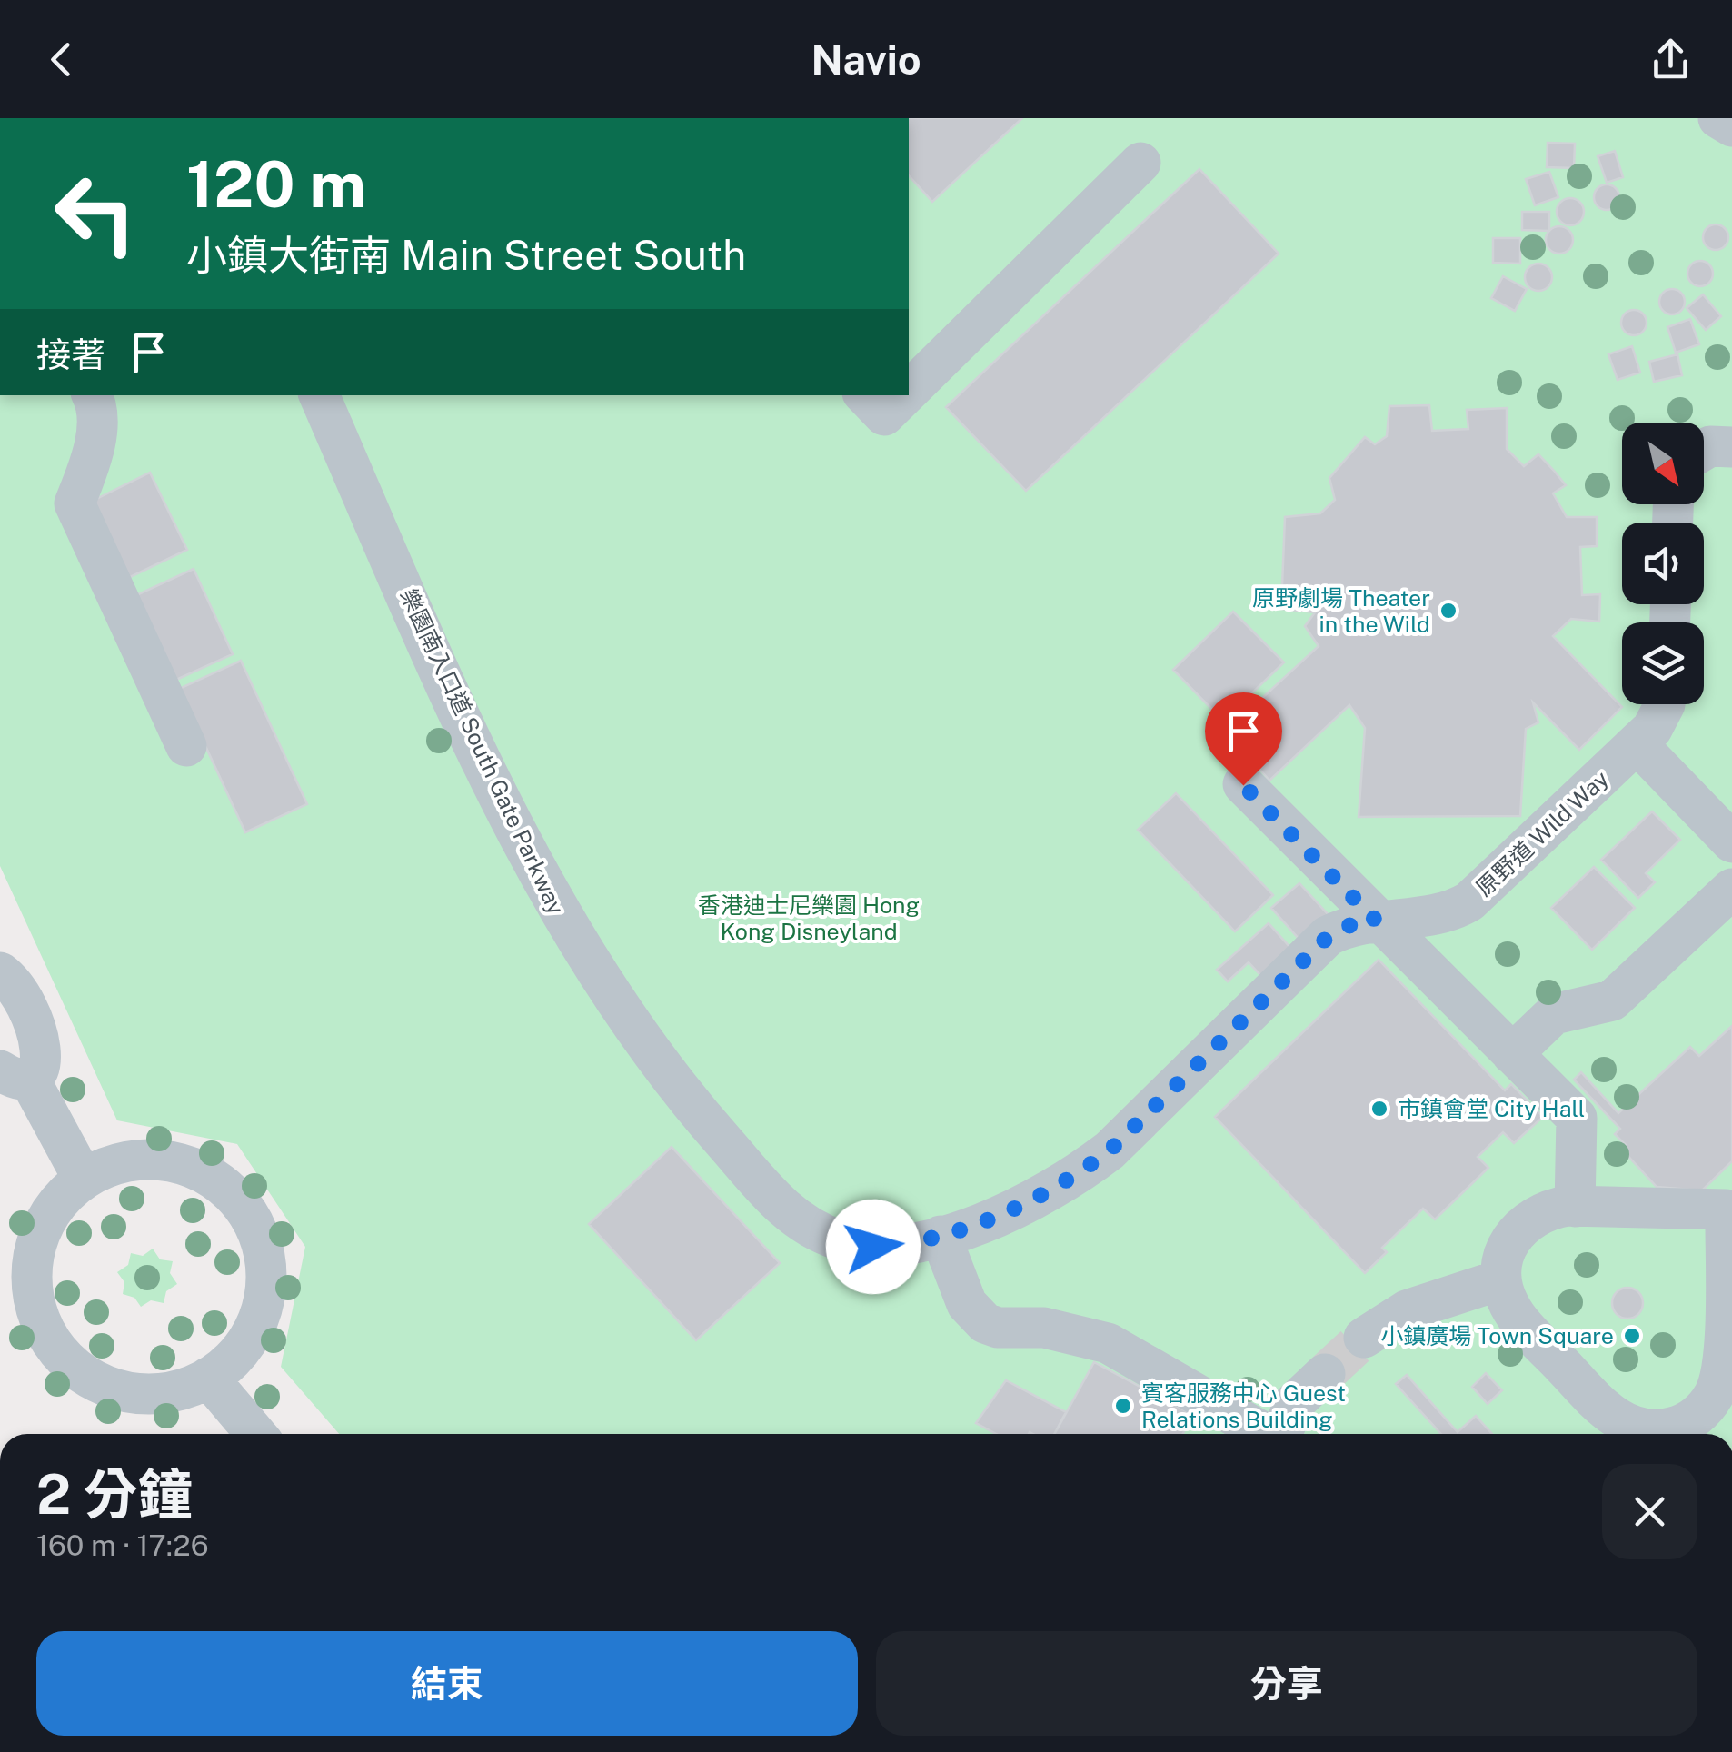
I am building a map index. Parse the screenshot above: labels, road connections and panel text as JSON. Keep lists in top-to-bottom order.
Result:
{
  "streets": {
    "street": ["樂園南入口道 South Gate Parkway", "原野道 Wild Way"]
  },
  "crossings": [
    ["樂園南入口道 South Gate Parkway", "原野道 Wild Way"]
  ],
  "parks": ["香港迪士尼樂園 Hong Kong Disneyland"],
  "places": [
    "原野劇場 Theater in the Wild",
    "市鎮會堂 City Hall",
    "小鎮廣場 Town Square",
    "賓客服務中心 Guest Relations Building"
  ],
  "north": "bottom right",
  "page": {
    "header": "Navio",
    "turn": ["120 m", "小鎮大街南 Main Street South"],
    "then": "接著",
    "heading": ["2 分鐘", "160 m · 17:26"],
    "buttons": ["結束", "分享"]
  }
}
